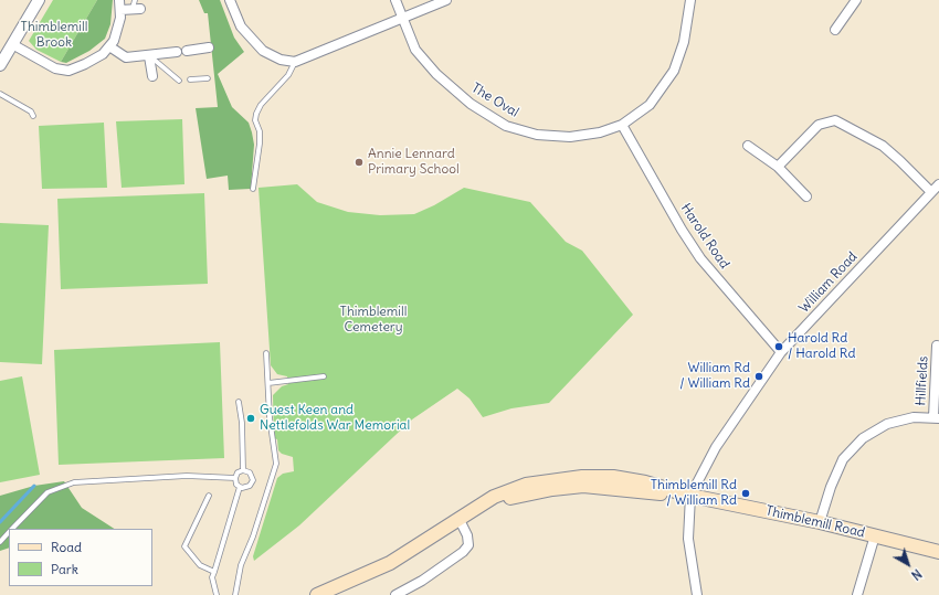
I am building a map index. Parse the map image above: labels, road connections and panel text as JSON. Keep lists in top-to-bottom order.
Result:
{
  "streets": {
    "main road": ["Thimblemill Road"],
    "street": [
      "The Oval",
      "Harold Road",
      "William Road",
      "Hillfields"
    ]
  },
  "crossings": [
    ["The Oval", "Harold Road"],
    ["Harold Road", "William Road"],
    ["William Road", "Thimblemill Road"],
    ["Hillfields", "Thimblemill Road"]
  ],
  "parks": ["Thimblemill Brook", "Thimblemill Cemetery"],
  "places": [
    "Annie Lennard Primary School",
    "Harold Rd / Harold Rd",
    "William Rd / William Rd",
    "Guest Keen and Nettlefolds War Memorial",
    "Thimblemill Rd / William Rd"
  ],
  "legend": ["Road", "Park"],
  "north": "bottom right"
}
